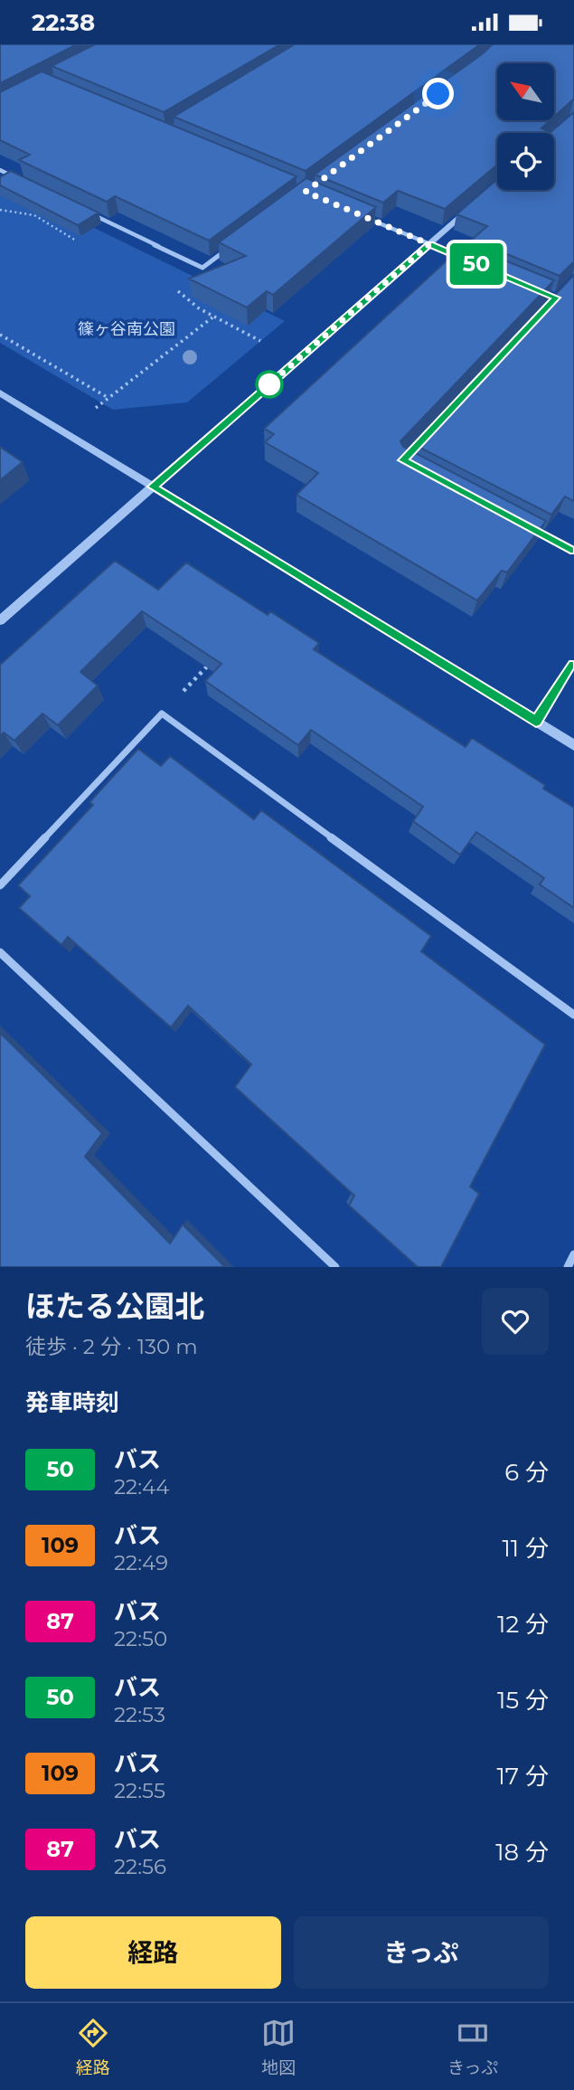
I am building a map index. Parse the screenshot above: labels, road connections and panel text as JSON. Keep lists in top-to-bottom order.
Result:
{
  "parks": ["篠ヶ谷南公園"],
  "lines": ["bus line 50"],
  "north": "top left",
  "page": {
    "status": "22:38",
    "on_map": "50",
    "heading": [
      ["ほたる公園北", "徒歩 · 2 分 · 130 m"],
      "発車時刻"
    ],
    "list": [
      {
        "mark": "50",
        "name": "バス",
        "note": "22:44",
        "value": "6 分"
      },
      {
        "mark": "109",
        "name": "バス",
        "note": "22:49",
        "value": "11 分"
      },
      {
        "mark": "87",
        "name": "バス",
        "note": "22:50",
        "value": "12 分"
      },
      {
        "mark": "50",
        "name": "バス",
        "note": "22:53",
        "value": "15 分"
      },
      {
        "mark": "109",
        "name": "バス",
        "note": "22:55",
        "value": "17 分"
      },
      {
        "mark": "87",
        "name": "バス",
        "note": "22:56",
        "value": "18 分"
      }
    ],
    "buttons": ["経路", "きっぷ"],
    "tabs": ["経路", "地図", "きっぷ"]
  }
}
